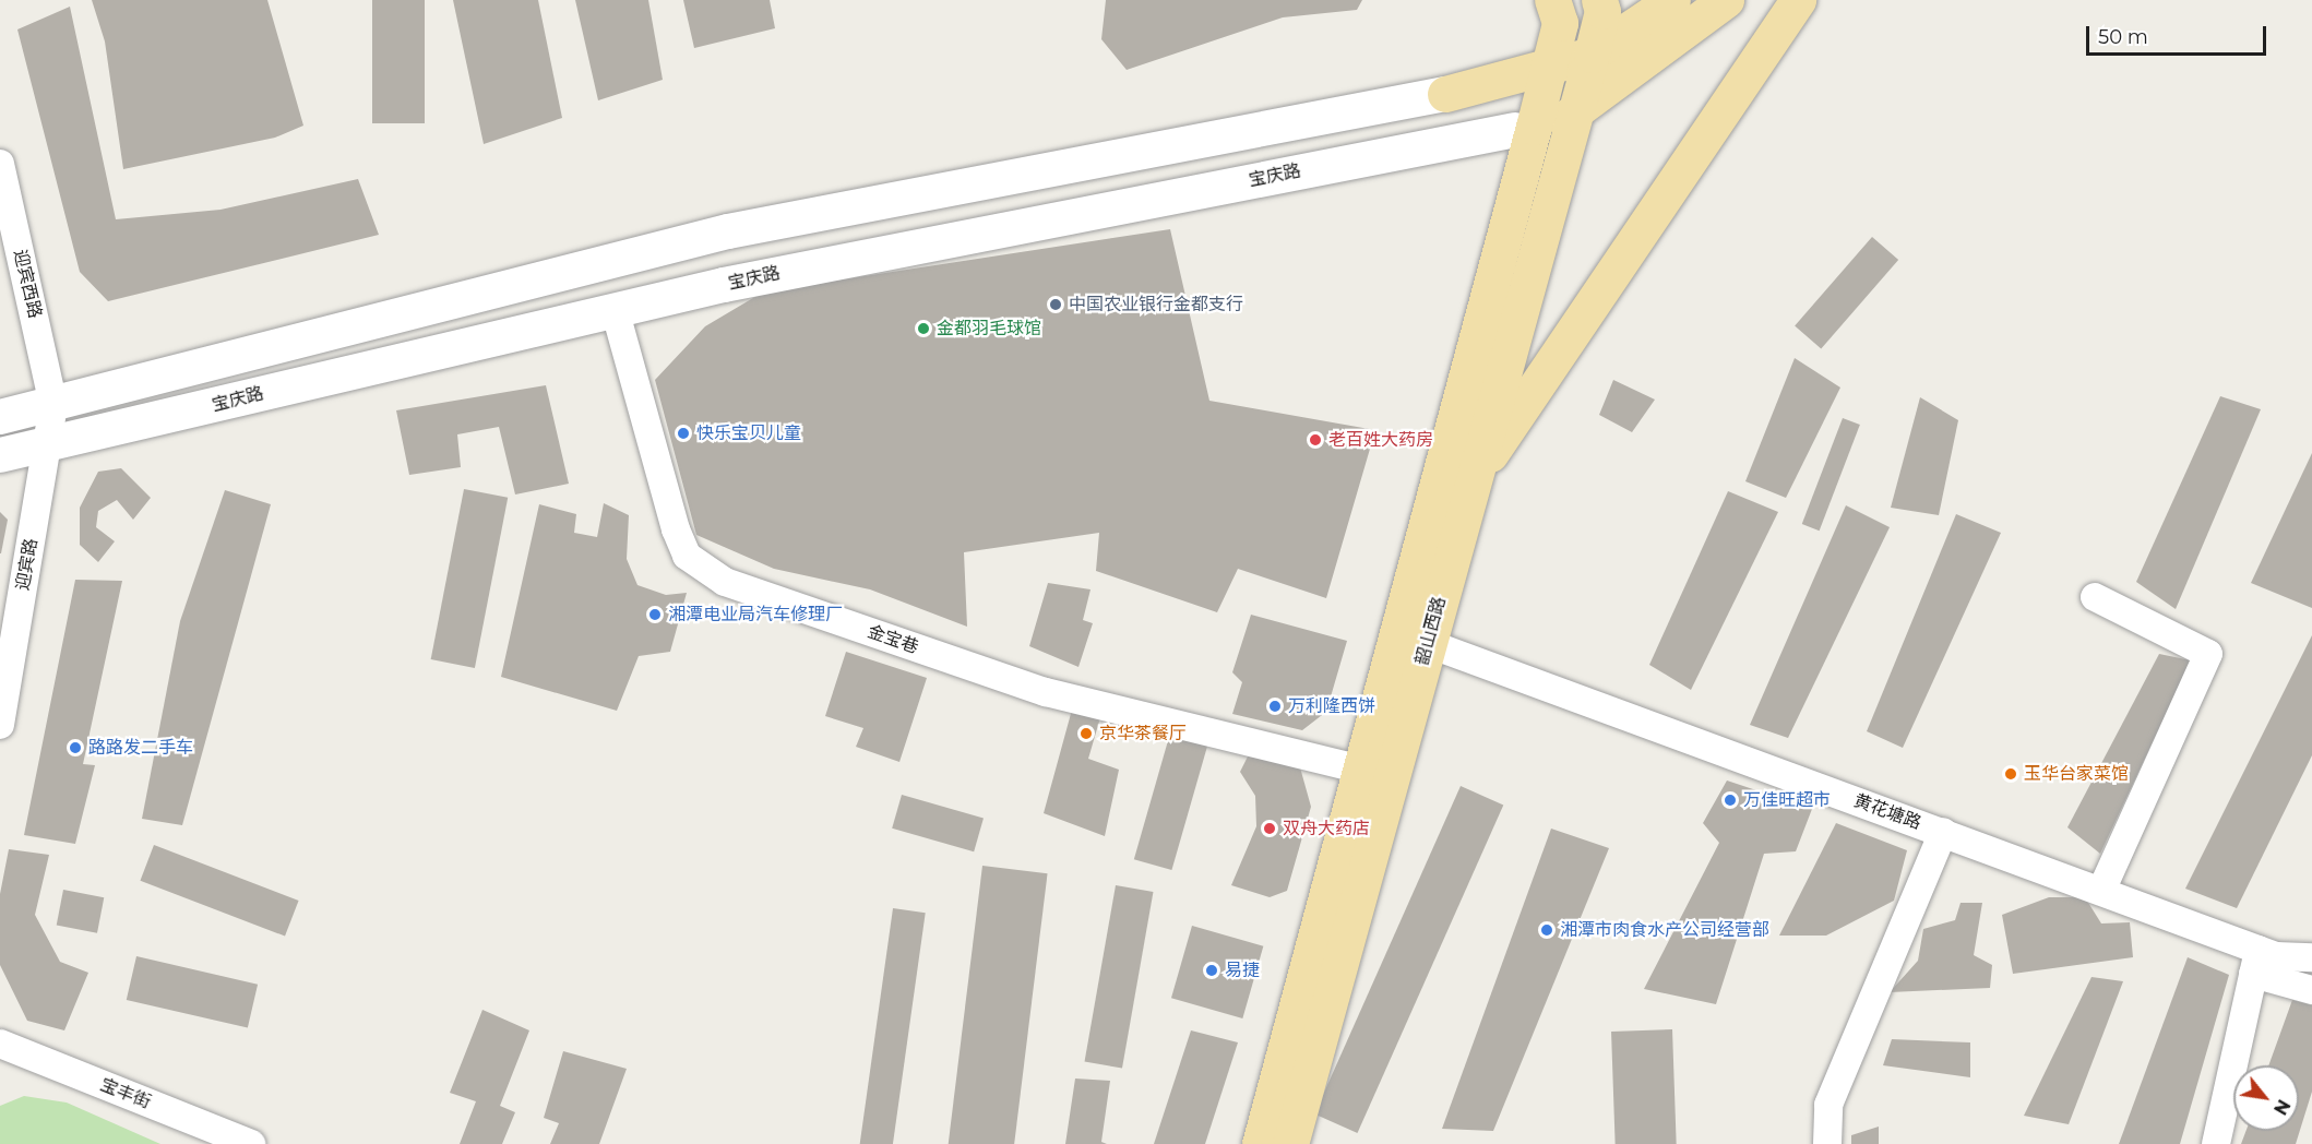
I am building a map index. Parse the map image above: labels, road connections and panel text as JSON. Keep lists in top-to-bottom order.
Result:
{
  "streets": {
    "main road": ["韶山西路"],
    "street": [
      "宝庆路",
      "迎宾西路",
      "迎宾路",
      "金宝巷",
      "黄花塘路",
      "宝丰街"
    ]
  },
  "crossings": [
    ["宝庆路", "迎宾路"],
    ["宝庆路", "韶山西路"],
    ["宝庆路", "金宝巷"],
    ["迎宾西路", "迎宾路"],
    ["韶山西路", "金宝巷"],
    ["韶山西路", "黄花塘路"]
  ],
  "places": [
    "中国农业银行金都支行",
    "金都羽毛球馆",
    "快乐宝贝儿童",
    "老百姓大药房",
    "湘潭电业局汽车修理厂",
    "万利隆西饼",
    "京华茶餐厅",
    "路路发二手车",
    "玉华台家菜馆",
    "万佳旺超市",
    "双舟大药店",
    "湘潭市肉食水产公司经营部",
    "易捷"
  ],
  "scale_bar": "50 m",
  "north": "bottom right"
}
